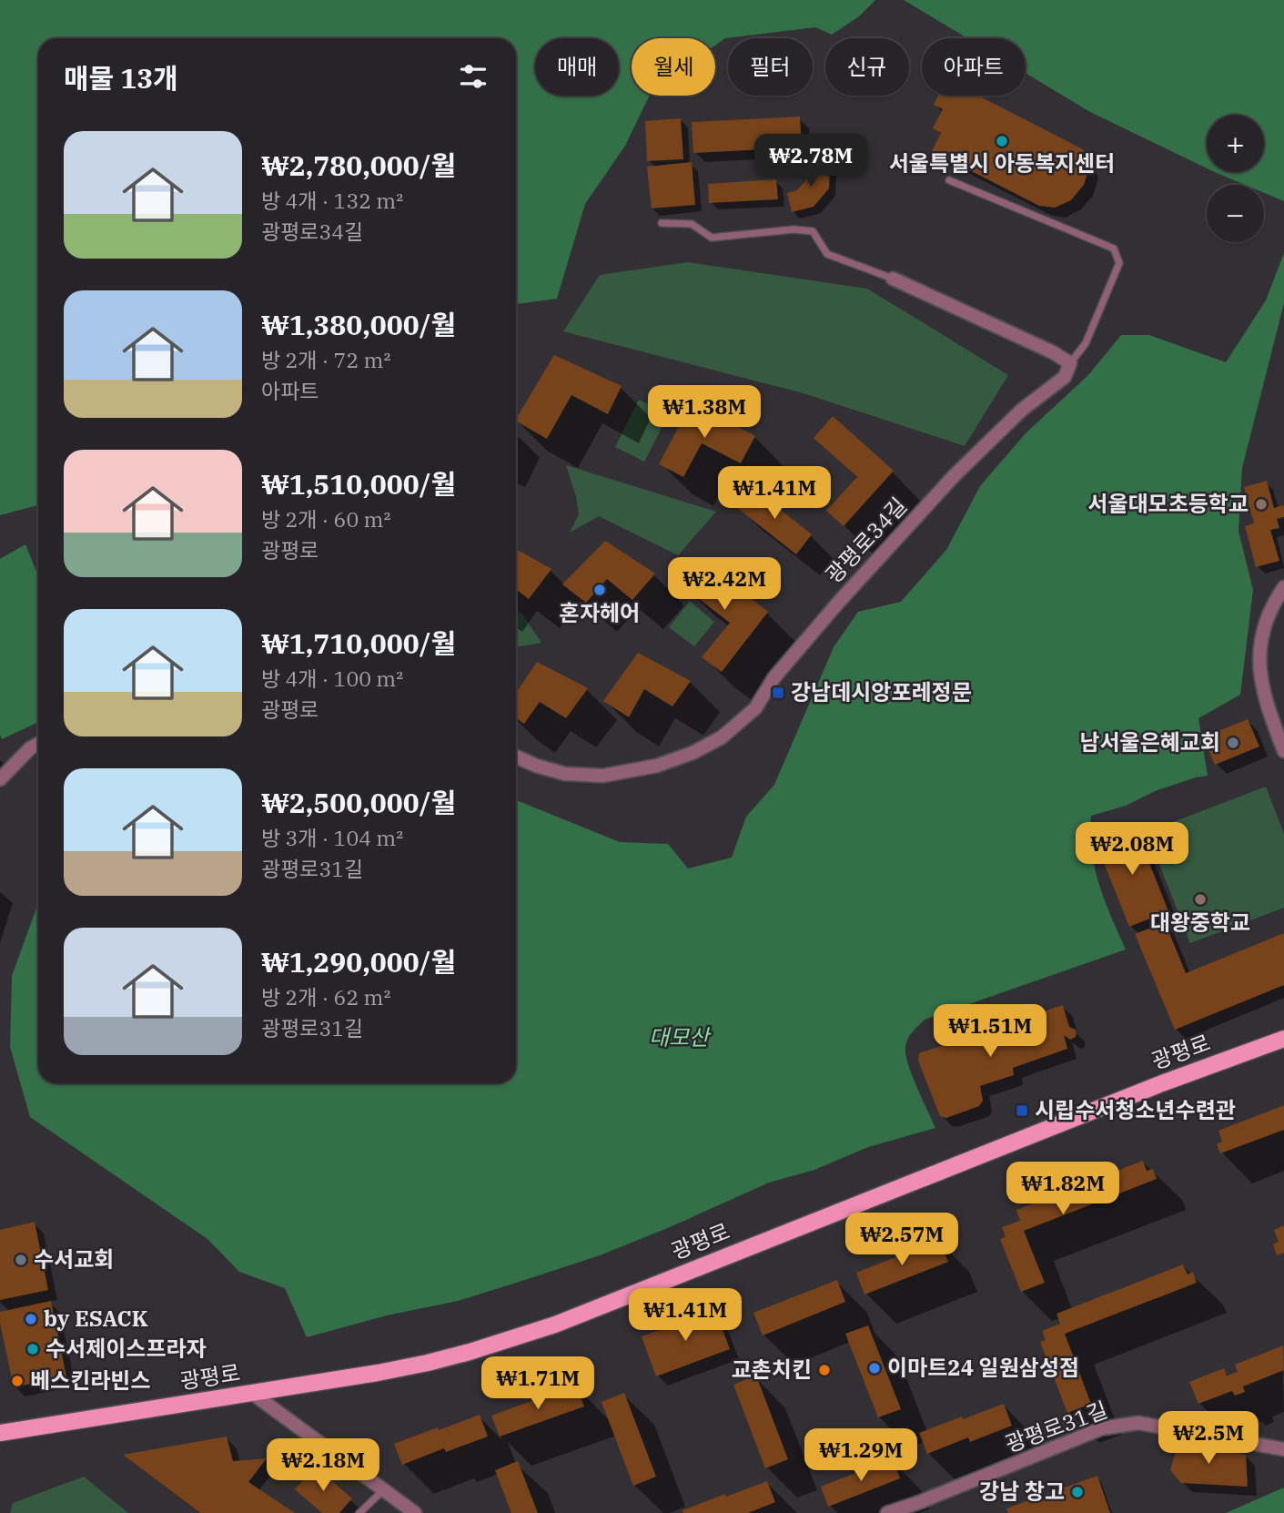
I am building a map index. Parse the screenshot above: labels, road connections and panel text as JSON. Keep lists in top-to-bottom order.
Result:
{
  "streets": {
    "main road": ["광평로"],
    "street": ["광평로34길", "광평로31길"]
  },
  "parks": ["대모산"],
  "places": {
    "other": [
      "서울특별시 아동복지센터",
      "서울대모초등학교",
      "혼자헤어",
      "남서울은혜교회",
      "대왕중학교",
      "수서교회",
      "by ESACK",
      "수서제이스프라자",
      "이마트24 일원삼성점",
      "교촌치킨",
      "베스킨라빈스",
      "강남 창고"
    ],
    "transit": ["강남데시앙포레정문", "시립수서청소년수련관"]
  },
  "page": {
    "chip": [
      "매매",
      "월세",
      "필터",
      "신규",
      "아파트"
    ],
    "heading": "매물 13개",
    "map_buttons": ["+", "−"],
    "list": [
      {
        "name": "₩2,780,000/월",
        "note": "방 4개 · 132 m² · 광평로34길"
      },
      {
        "name": "₩1,380,000/월",
        "note": "방 2개 · 72 m² · 아파트"
      },
      {
        "name": "₩1,510,000/월",
        "note": "방 2개 · 60 m² · 광평로"
      },
      {
        "name": "₩1,710,000/월",
        "note": "방 4개 · 100 m² · 광평로"
      },
      {
        "name": "₩2,500,000/월",
        "note": "방 3개 · 104 m² · 광평로31길"
      },
      {
        "name": "₩1,290,000/월",
        "note": "방 2개 · 62 m² · 광평로31길"
      }
    ],
    "price": [
      "₩2.78M",
      "₩1.38M",
      "₩1.41M",
      "₩2.42M",
      "₩2.08M",
      "₩1.51M",
      "₩1.82M",
      "₩2.57M",
      "₩1.41M",
      "₩1.71M",
      "₩2.5M",
      "₩1.29M",
      "₩2.18M"
    ]
  }
}
